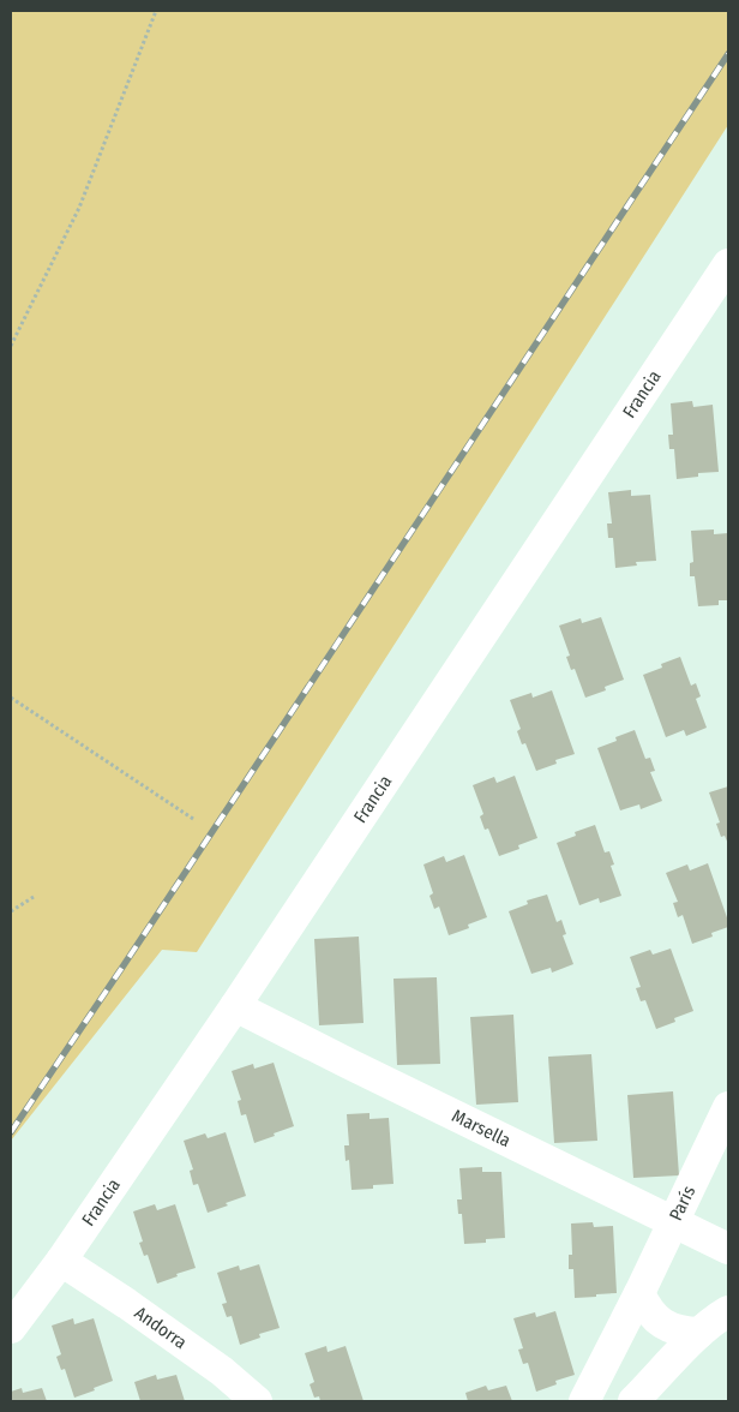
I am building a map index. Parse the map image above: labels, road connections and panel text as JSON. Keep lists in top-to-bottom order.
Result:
{
  "streets": {
    "street": [
      "Francia",
      "Marsella",
      "París",
      "Andorra"
    ]
  },
  "crossings": [
    ["Francia", "Marsella"],
    ["Francia", "Andorra"],
    ["Marsella", "París"]
  ]
}
